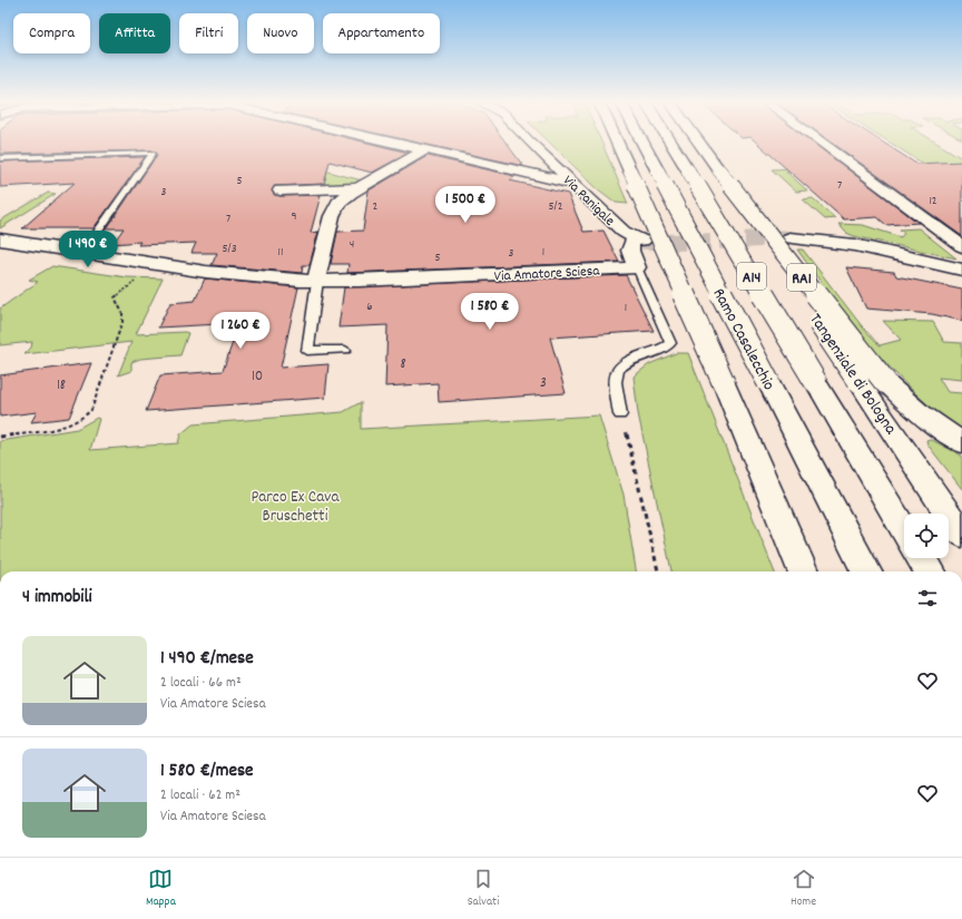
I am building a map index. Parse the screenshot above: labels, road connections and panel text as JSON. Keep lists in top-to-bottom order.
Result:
{
  "streets": {
    "main road": [
      "Via Panigale",
      "Via Amatore Sciesa",
      "A14",
      "RA1",
      "Ramo Casalecchio",
      "Tangenziale di Bologna"
    ]
  },
  "crossings": [
    ["Via Panigale", "Via Amatore Sciesa"],
    ["RA1", "Tangenziale di Bologna"]
  ],
  "parks": ["Parco Ex Cava Bruschetti"],
  "house_numbers": [
    "5",
    "7",
    "3",
    "12",
    "2",
    "5/2",
    "9",
    "7",
    "4",
    "5/3",
    "11",
    "1",
    "3",
    "5",
    "6",
    "1",
    "8",
    "10",
    "3",
    "18"
  ],
  "page": {
    "chip": [
      "Compra",
      "Affitta",
      "Filtri",
      "Nuovo",
      "Appartamento"
    ],
    "price": [
      "1 500 €",
      "1 490 €",
      "1 580 €",
      "1 260 €"
    ],
    "heading": "4 immobili",
    "list": [
      {
        "name": "1 490 €/mese",
        "note": "2 locali · 66 m² · Via Amatore Sciesa"
      },
      {
        "name": "1 580 €/mese",
        "note": "2 locali · 62 m² · Via Amatore Sciesa"
      }
    ],
    "tabs": ["Mappa", "Salvati", "Home"]
  }
}
